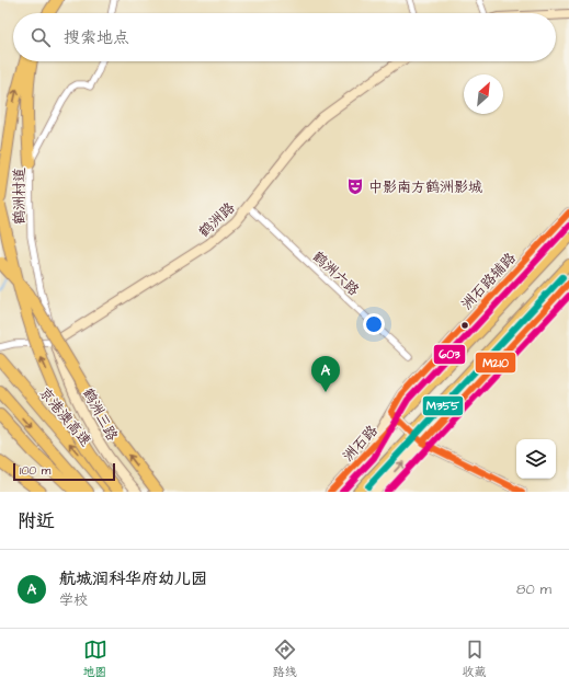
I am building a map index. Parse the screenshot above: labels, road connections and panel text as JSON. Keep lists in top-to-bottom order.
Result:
{
  "streets": {
    "highway": ["京港澳高速"],
    "main road": ["洲石路"],
    "street": [
      "鹤洲村道",
      "鹤洲路",
      "鹤洲六路",
      "洲石路辅路",
      "鹤洲三路"
    ]
  },
  "crossings": [
    ["鹤洲村道", "鹤洲路"],
    ["鹤洲村道", "鹤洲三路"],
    ["鹤洲路", "鹤洲六路"],
    ["鹤洲路", "鹤洲三路"],
    ["洲石路辅路", "洲石路"]
  ],
  "places": {
    "theatre": ["中影南方鹤洲影城"]
  },
  "lines": ["transit line M210", "transit line 603", "transit line M355"],
  "scale_bar": "100 m",
  "north": "top right",
  "page": {
    "search": "搜索地点",
    "pins": "A",
    "scale": "100 m",
    "heading": "附近",
    "list": [
      {
        "mark": "A",
        "name": "航城润科华府幼儿园",
        "note": "学校",
        "value": "80 m"
      }
    ],
    "nav": ["地图", "路线", "收藏"]
  }
}
